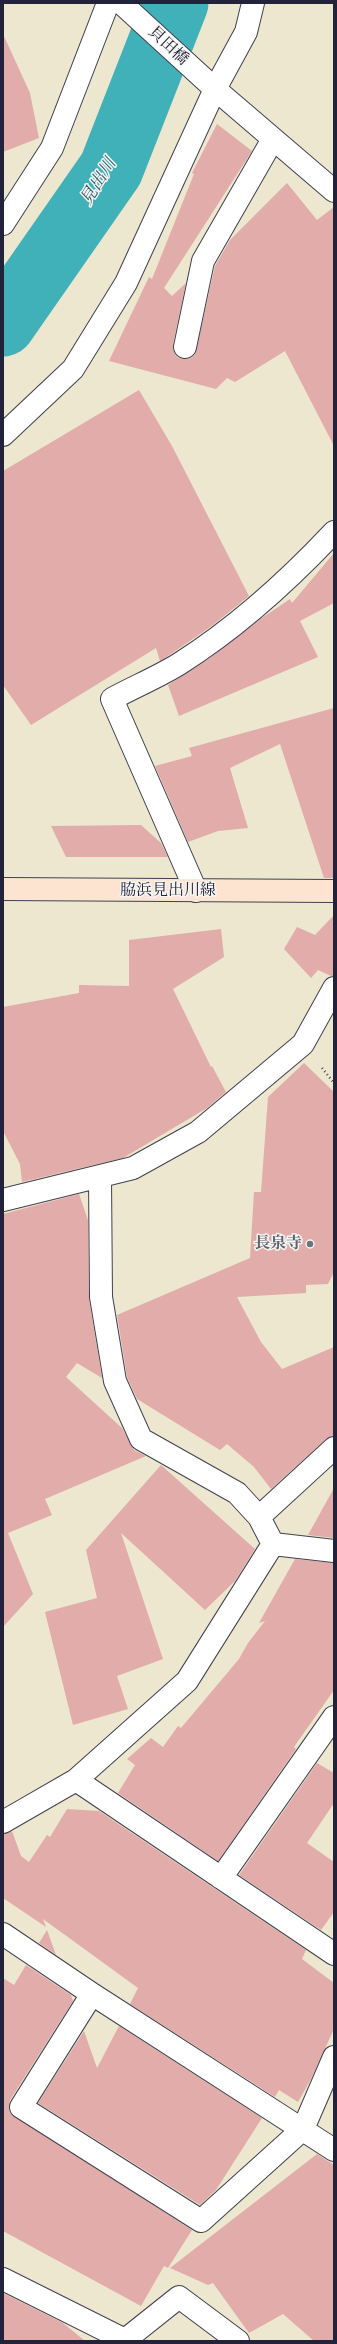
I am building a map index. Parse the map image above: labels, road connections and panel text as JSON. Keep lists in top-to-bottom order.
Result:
{
  "streets": {
    "street": ["貝田橋", "脇浜見出川線"]
  },
  "water": ["見出川"],
  "places": ["長泉寺"]
}
